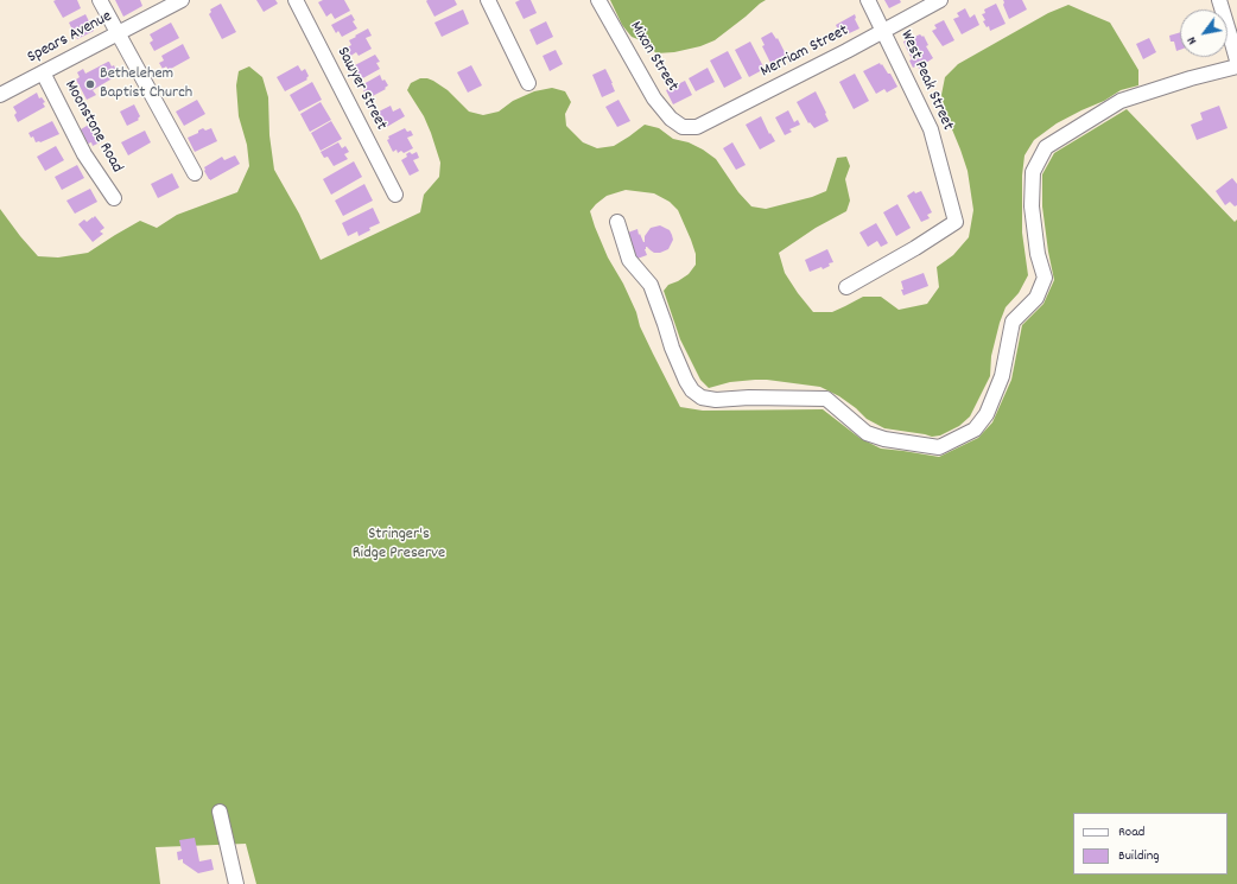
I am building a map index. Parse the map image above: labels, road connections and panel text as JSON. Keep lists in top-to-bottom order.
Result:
{
  "streets": {
    "street": [
      "Spears Avenue",
      "Merriam Street",
      "Mixon Street",
      "West Peak Street",
      "Sawyer Street",
      "Moonstone Road"
    ]
  },
  "crossings": [
    ["Spears Avenue", "Moonstone Road"],
    ["Merriam Street", "Mixon Street"],
    ["Merriam Street", "West Peak Street"]
  ],
  "parks": ["Stringer's Ridge Preserve"],
  "places": ["Bethelehem Baptist Church"],
  "legend": ["Road", "Building"],
  "north": "bottom left"
}
